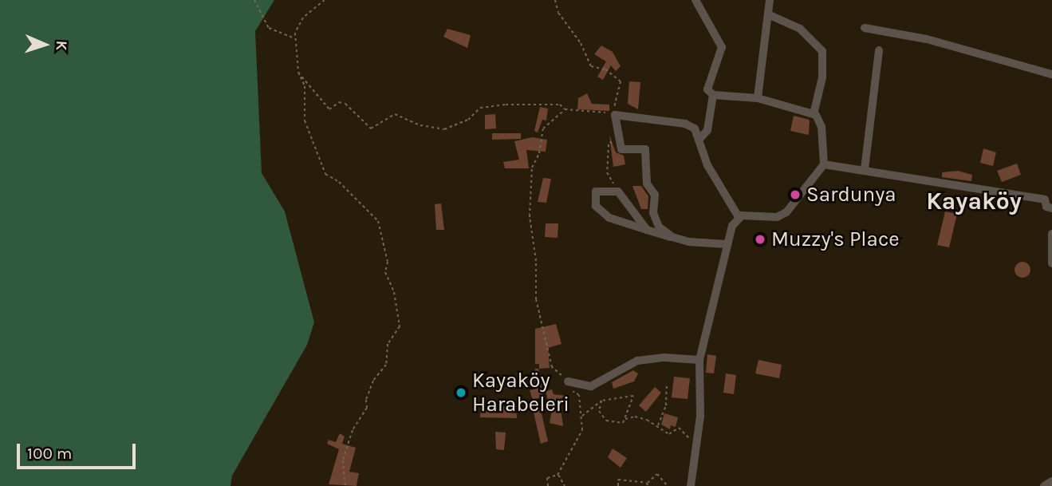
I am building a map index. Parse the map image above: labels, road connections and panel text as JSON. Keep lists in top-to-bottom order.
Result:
{
  "districts": ["Kayaköy"],
  "places": ["Sardunya", "Muzzy's Place", "Kayaköy Harabeleri"],
  "scale_bar": "100 m",
  "north": "right"
}
